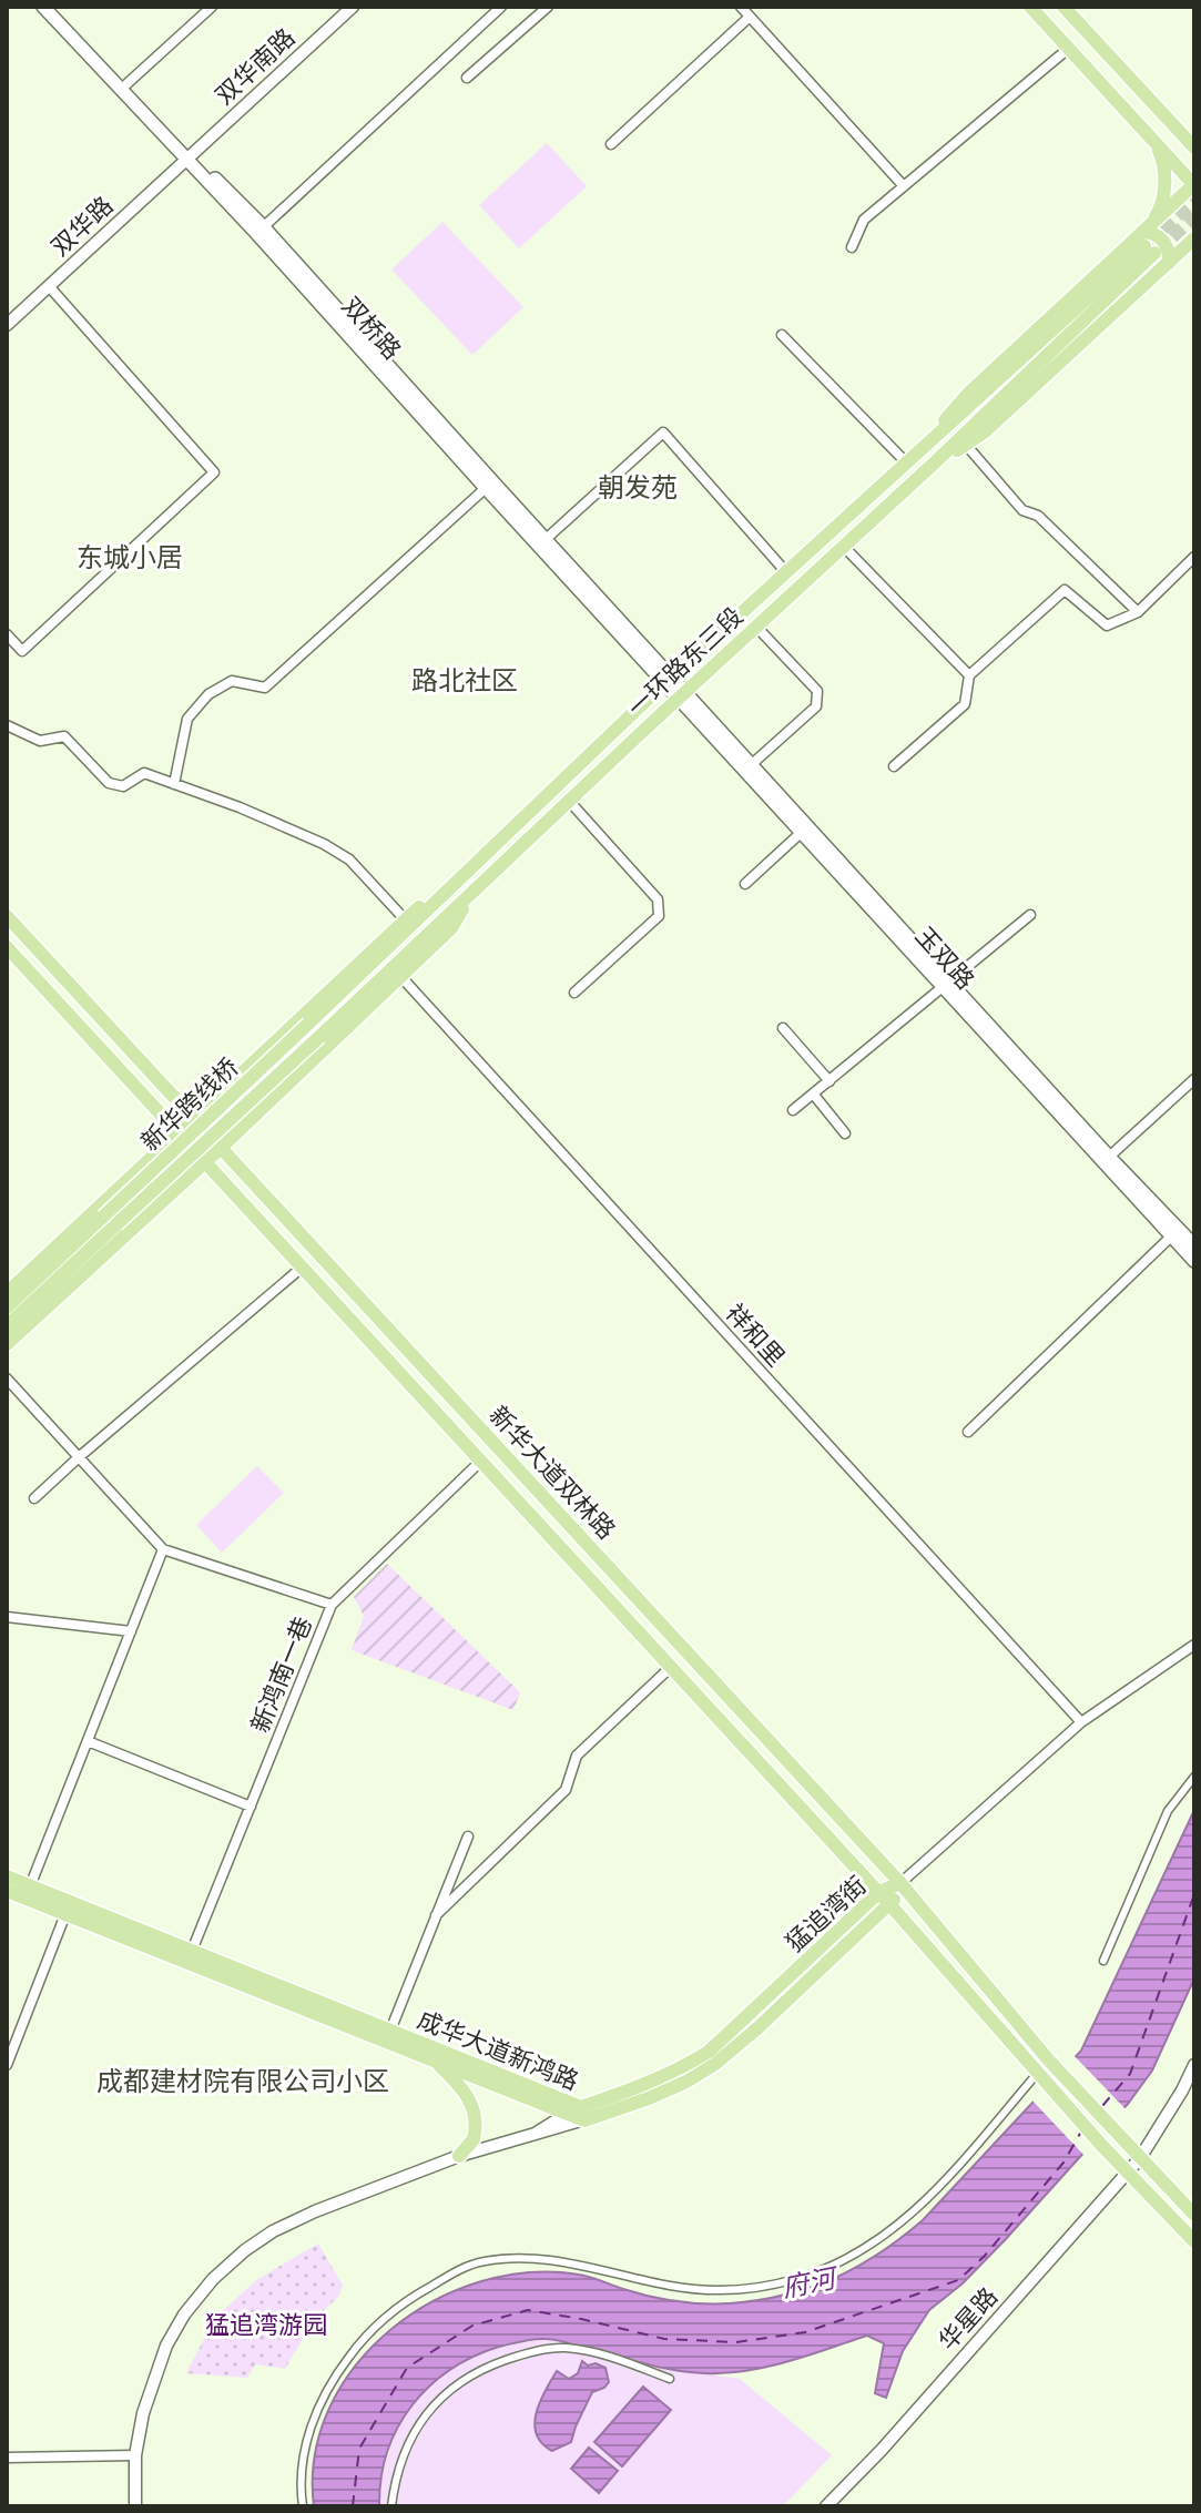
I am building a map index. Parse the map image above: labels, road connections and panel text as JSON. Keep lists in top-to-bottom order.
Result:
{
  "streets": {
    "main road": [
      "双桥路",
      "一环路东三段",
      "玉双路",
      "新华跨线桥",
      "新华大道双林路",
      "猛追湾街",
      "成华大道新鸿路"
    ],
    "street": [
      "双华南路",
      "双华路",
      "祥和里",
      "新鸿南一巷",
      "华星路"
    ]
  },
  "crossings": [
    ["双华南路", "双华路"],
    ["双华南路", "双桥路"],
    ["双华路", "双桥路"],
    ["双桥路", "一环路东三段"],
    ["双桥路", "玉双路"],
    ["一环路东三段", "玉双路"],
    ["一环路东三段", "新华跨线桥"],
    ["新华大道双林路", "新鸿南一巷"],
    ["新华大道双林路", "猛追湾街"],
    ["新华大道双林路", "华星路"],
    ["新鸿南一巷", "成华大道新鸿路"],
    ["猛追湾街", "成华大道新鸿路"]
  ],
  "districts": [
    "朝发苑",
    "东城小居",
    "路北社区",
    "成都建材院有限公司小区"
  ],
  "water": ["府河"],
  "parks": ["猛追湾游园"]
}
